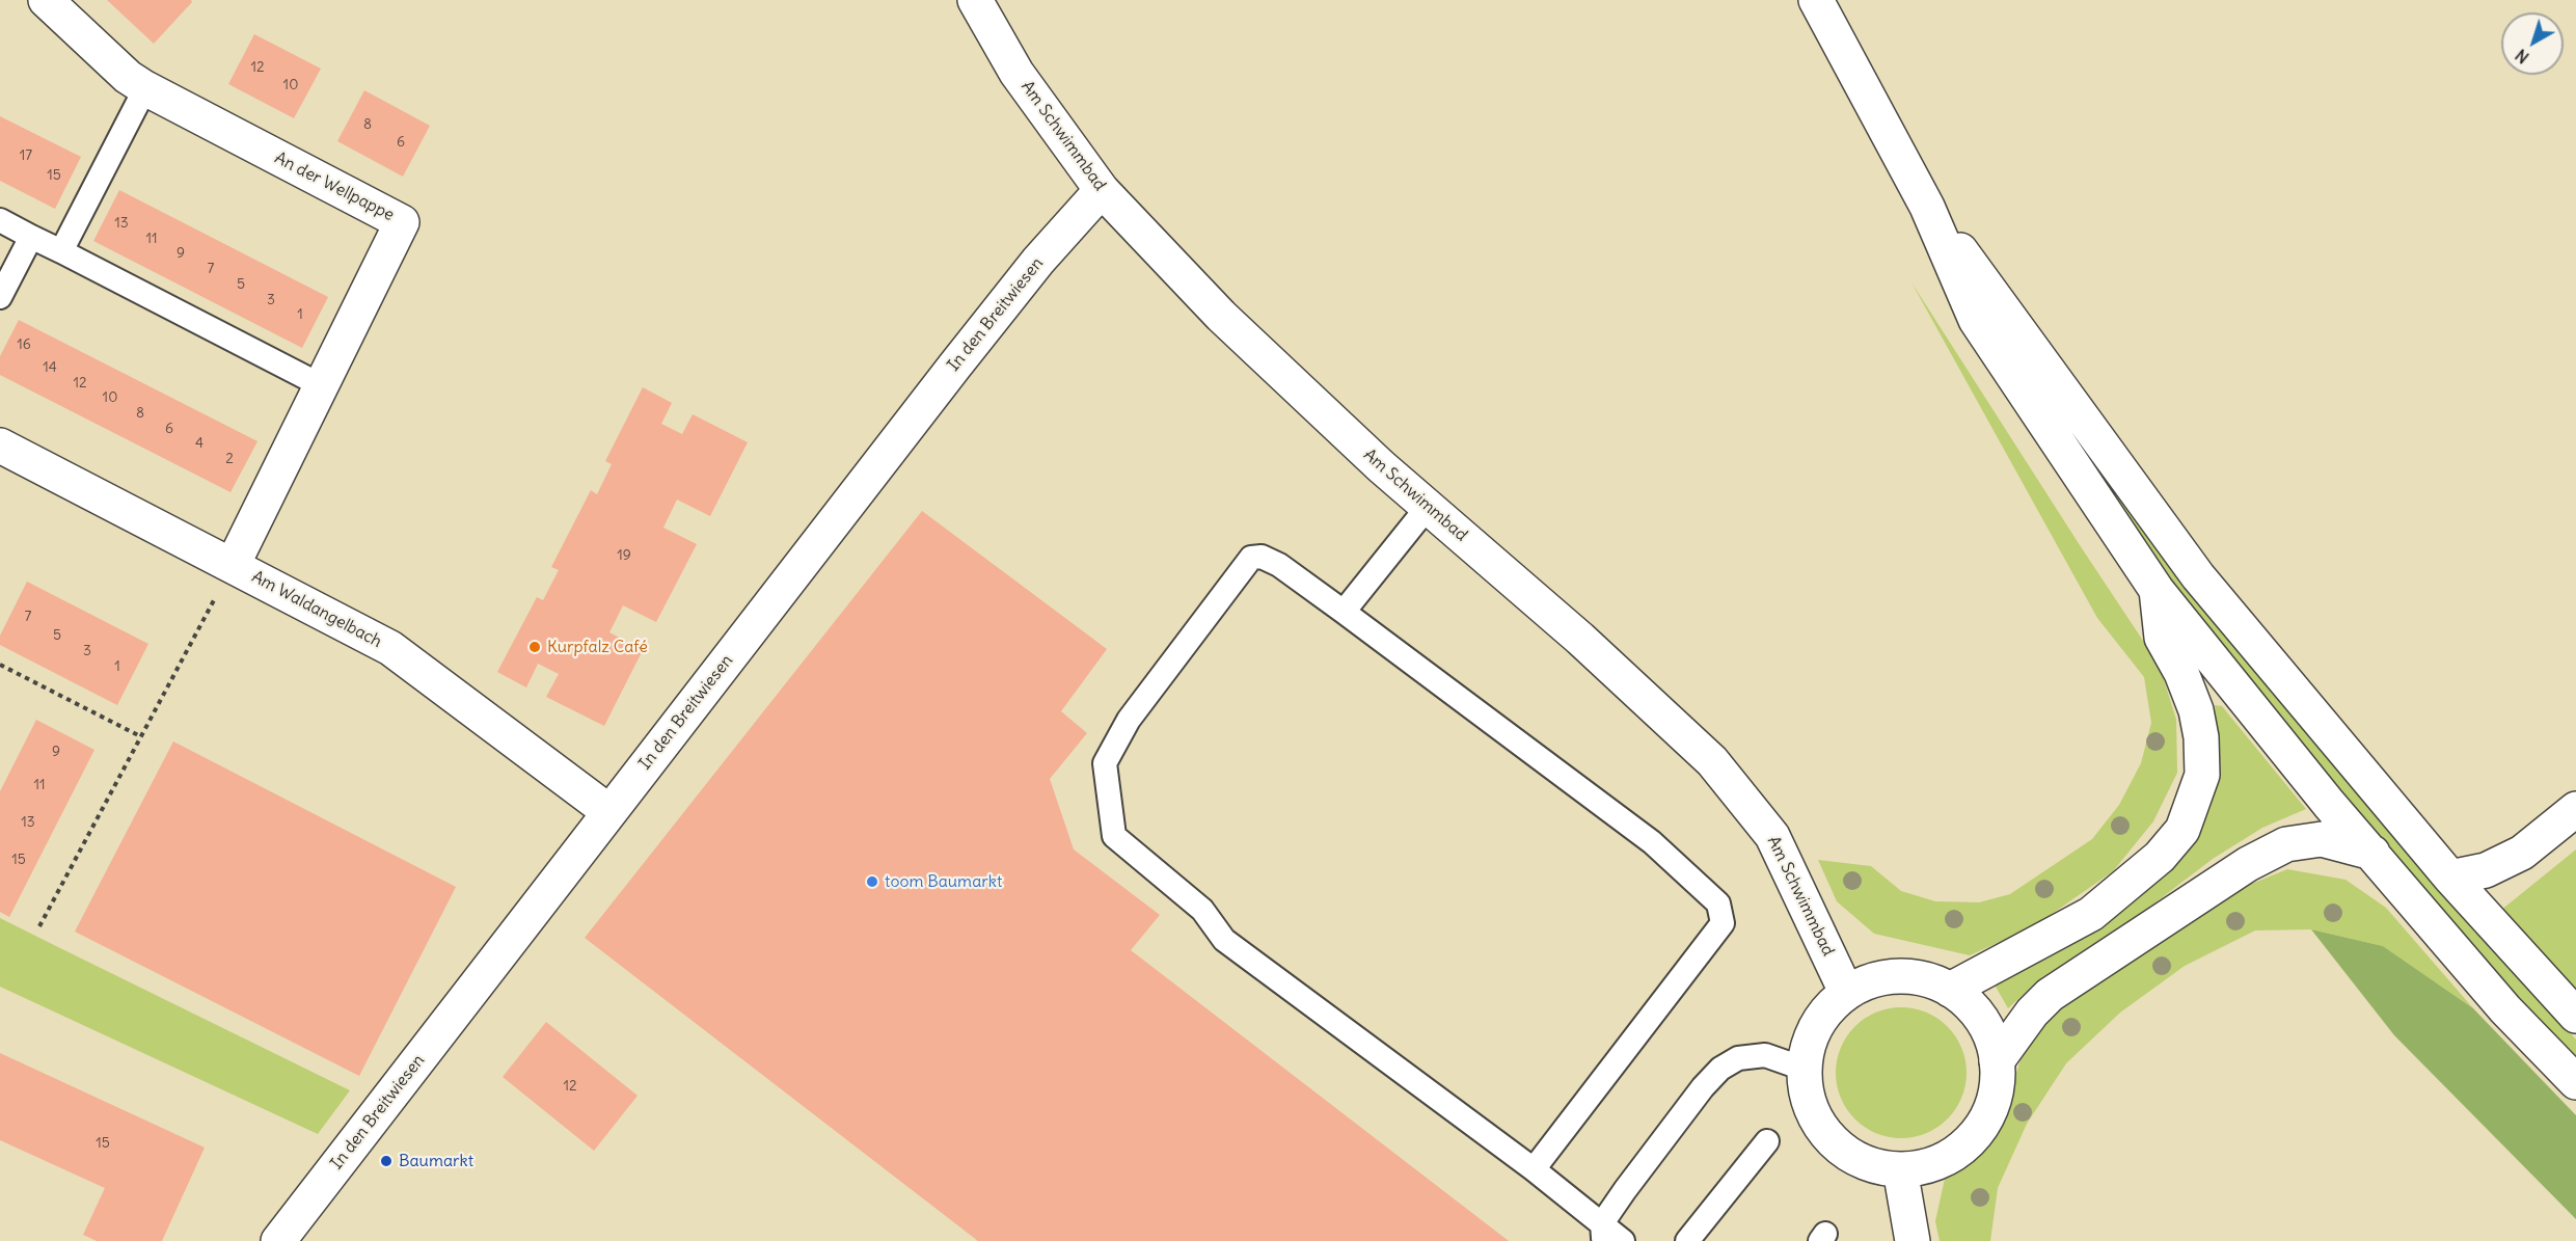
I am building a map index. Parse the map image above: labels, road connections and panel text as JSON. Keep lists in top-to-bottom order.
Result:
{
  "streets": {
    "street": [
      "Am Schwimmbad",
      "An der Wellpappe",
      "In den Breitwiesen",
      "Am Waldangelbach"
    ]
  },
  "crossings": [
    ["Am Schwimmbad", "In den Breitwiesen"],
    ["An der Wellpappe", "Am Waldangelbach"],
    ["In den Breitwiesen", "Am Waldangelbach"]
  ],
  "places": ["Kurpfalz Café", "toom Baumarkt", "Baumarkt"],
  "house_numbers": [
    "12",
    "10",
    "8",
    "6",
    "17",
    "15",
    "13",
    "11",
    "9",
    "7",
    "5",
    "3",
    "1",
    "16",
    "14",
    "12",
    "10",
    "8",
    "6",
    "4",
    "2",
    "19",
    "7",
    "5",
    "3",
    "1",
    "9",
    "11",
    "13",
    "15",
    "12",
    "15"
  ],
  "north": "bottom left"
}
